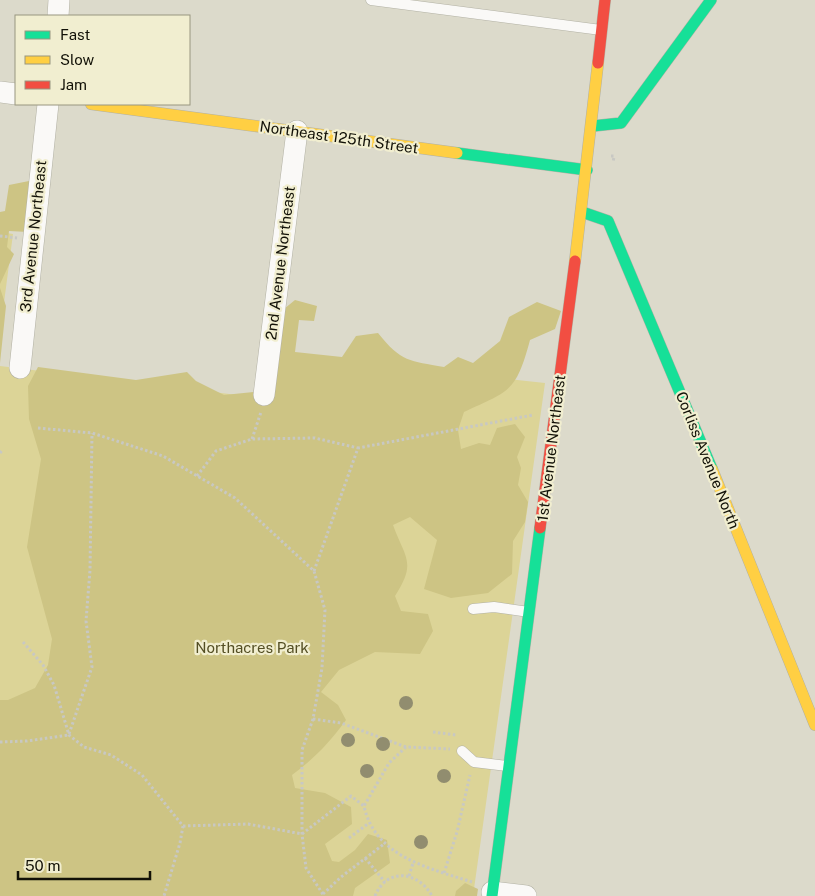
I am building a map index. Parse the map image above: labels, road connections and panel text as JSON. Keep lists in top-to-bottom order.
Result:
{
  "streets": {
    "street": [
      "Northeast 125th Street",
      "3rd Avenue Northeast",
      "2nd Avenue Northeast",
      "1st Avenue Northeast",
      "Corliss Avenue North"
    ]
  },
  "crossings": [
    ["Northeast 125th Street", "2nd Avenue Northeast"],
    ["Northeast 125th Street", "1st Avenue Northeast"],
    ["1st Avenue Northeast", "Corliss Avenue North"]
  ],
  "parks": ["Northacres Park"],
  "legend": ["Fast", "Slow", "Jam"],
  "scale_bar": "50 m"
}
